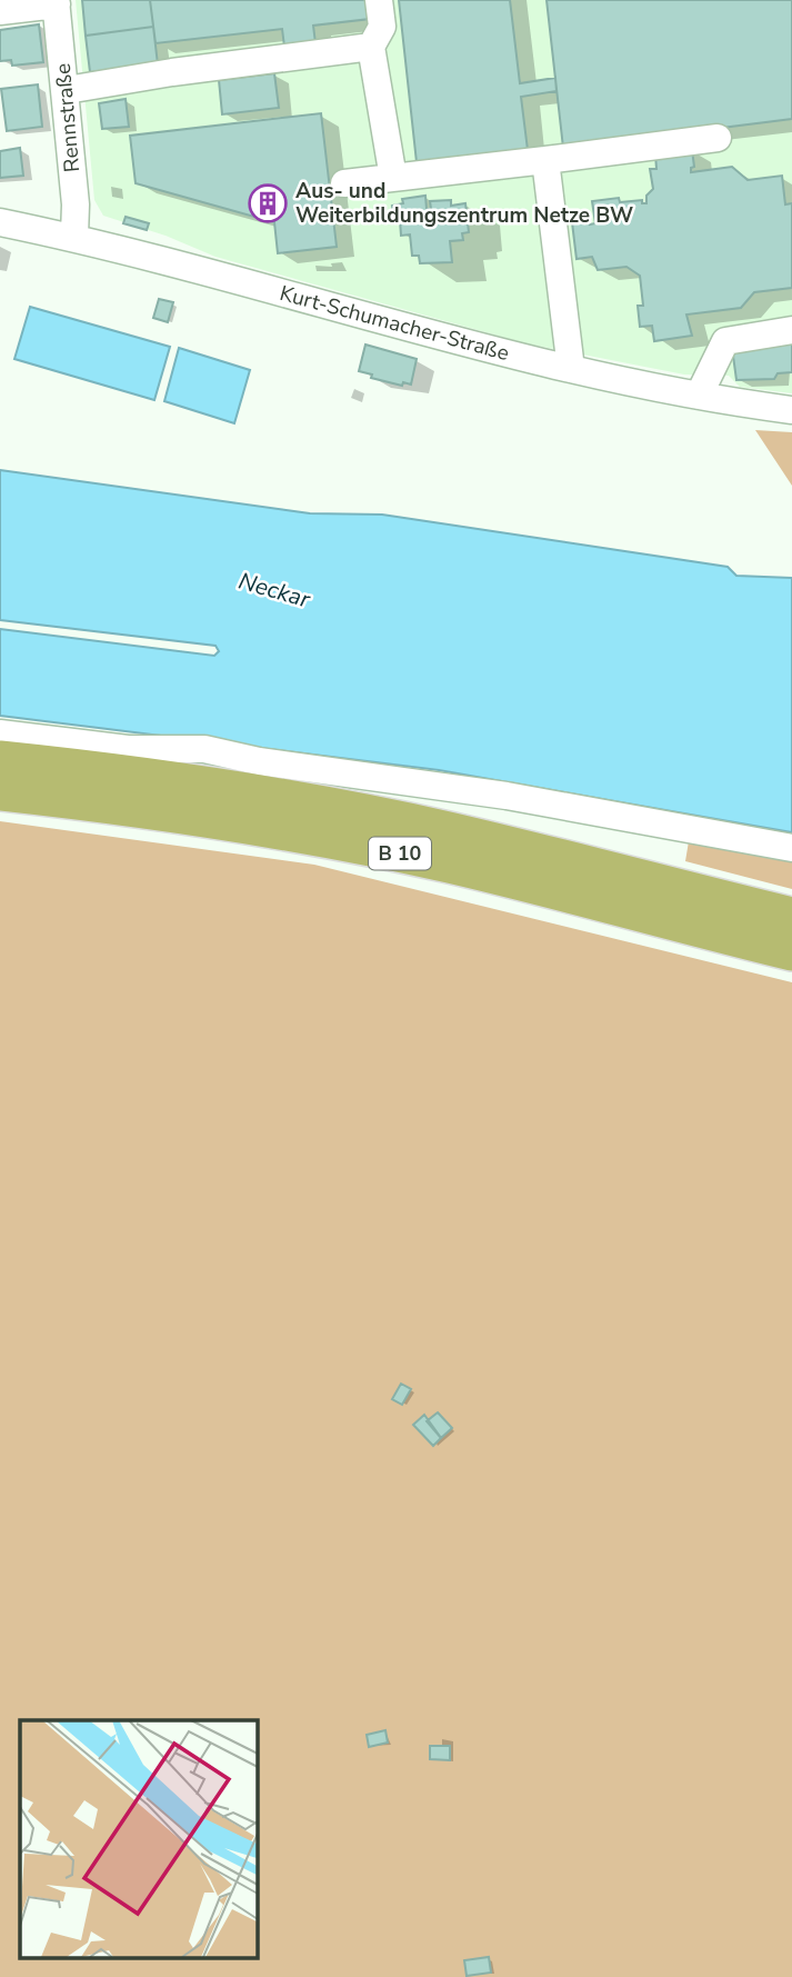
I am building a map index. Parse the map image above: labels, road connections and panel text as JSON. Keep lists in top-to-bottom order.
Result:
{
  "streets": {
    "highway": ["B 10"],
    "street": ["Rennstraße", "Kurt-Schumacher-Straße"]
  },
  "crossings": [
    ["Rennstraße", "Kurt-Schumacher-Straße"]
  ],
  "water": ["Neckar"],
  "places": {
    "building": ["Aus- und Weiterbildungszentrum Netze BW"]
  }
}
